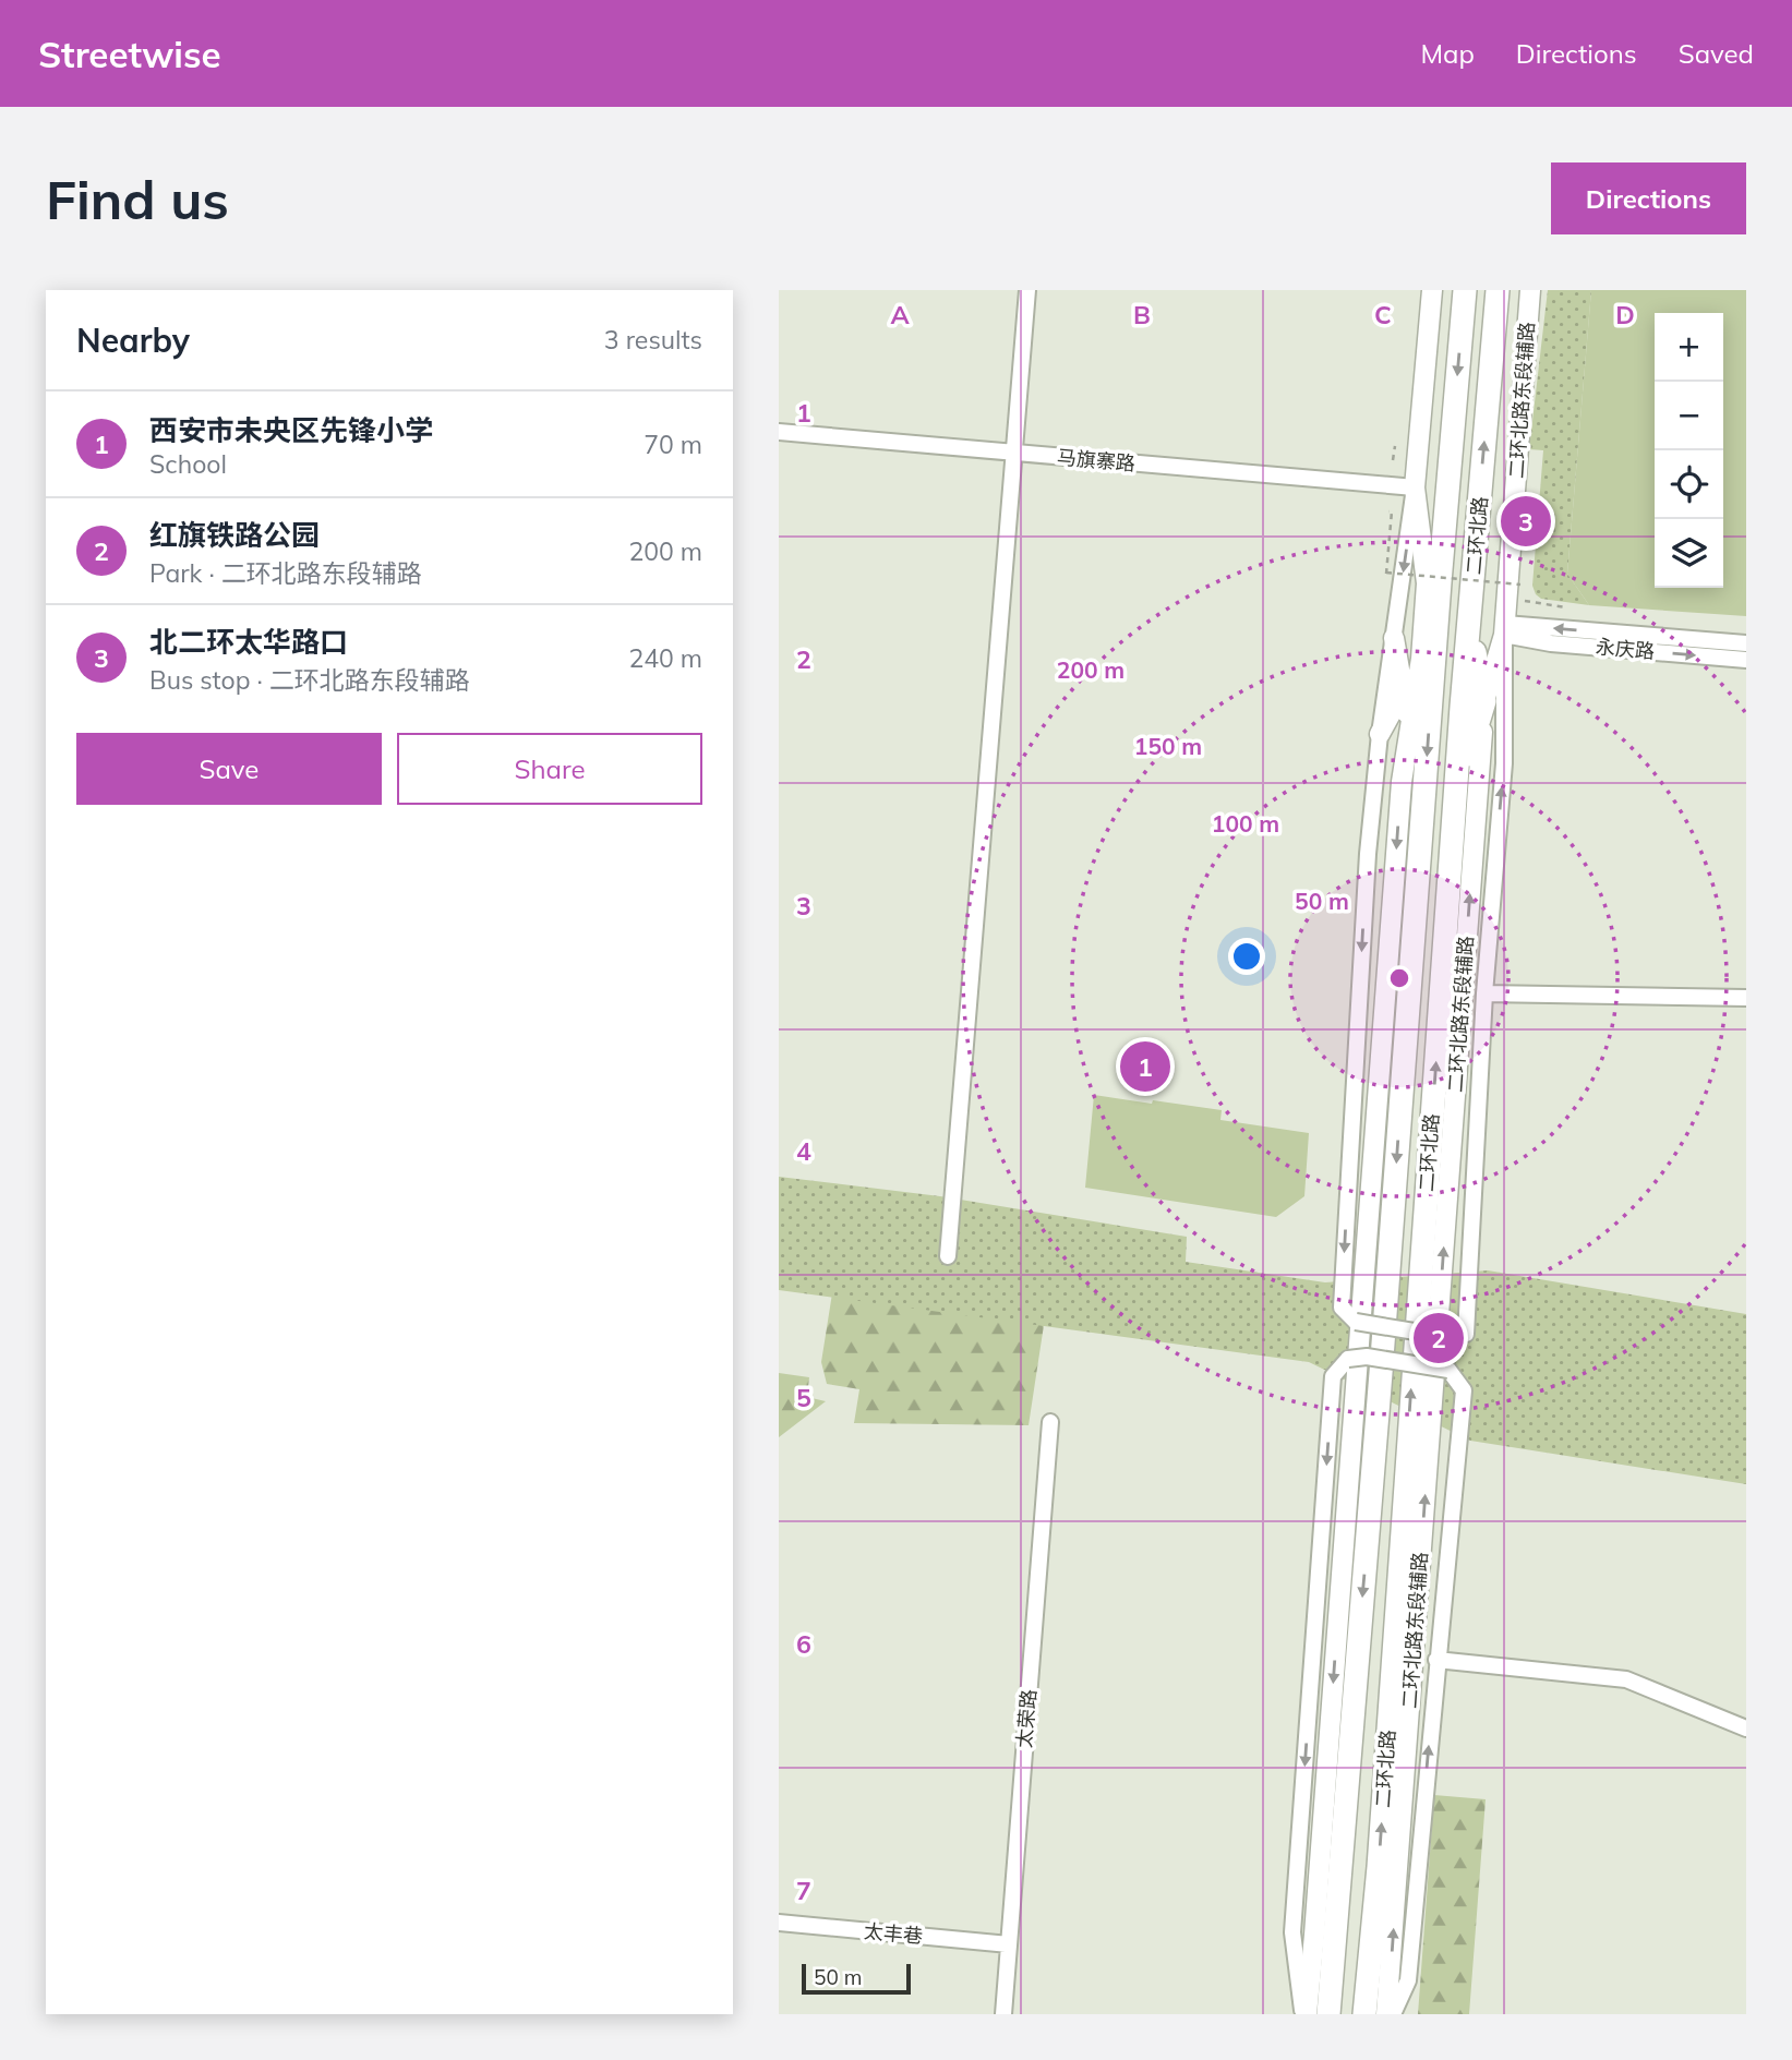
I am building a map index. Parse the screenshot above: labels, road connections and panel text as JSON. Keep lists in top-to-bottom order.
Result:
{
  "streets": {
    "highway": ["二环北路"],
    "main road": ["二环北路东段辅路"],
    "street": [
      "马旗寨路",
      "永庆路",
      "太荣路",
      "太丰巷"
    ]
  },
  "crossings": [
    ["二环北路东段辅路", "永庆路"],
    ["太荣路", "太丰巷"]
  ],
  "scale_bar": "50 m",
  "page": {
    "header": "Streetwise",
    "nav": ["Map", "Directions", "Saved"],
    "buttons": [
      "Directions",
      ["Save", "Share"]
    ],
    "title": "Find us",
    "heading": ["Nearby", "3 results"],
    "map_buttons": ["+", "−"],
    "list": [
      {
        "mark": "1",
        "name": "西安市未央区先锋小学",
        "note": "School",
        "value": "70 m"
      },
      {
        "mark": "2",
        "name": "红旗铁路公园",
        "note": "Park · 二环北路东段辅路",
        "value": "200 m"
      },
      {
        "mark": "3",
        "name": "北二环太华路口",
        "note": "Bus stop · 二环北路东段辅路",
        "value": "240 m"
      }
    ],
    "pins": ["3", "1", "2"],
    "scale": "50 m"
  },
  "grid": {
    "columns": [
      "A",
      "B",
      "C",
      "D"
    ],
    "rows": [
      "1",
      "2",
      "3",
      "4",
      "5",
      "6",
      "7"
    ]
  },
  "rings": [
    "200 m",
    "150 m",
    "100 m",
    "50 m"
  ]
}
